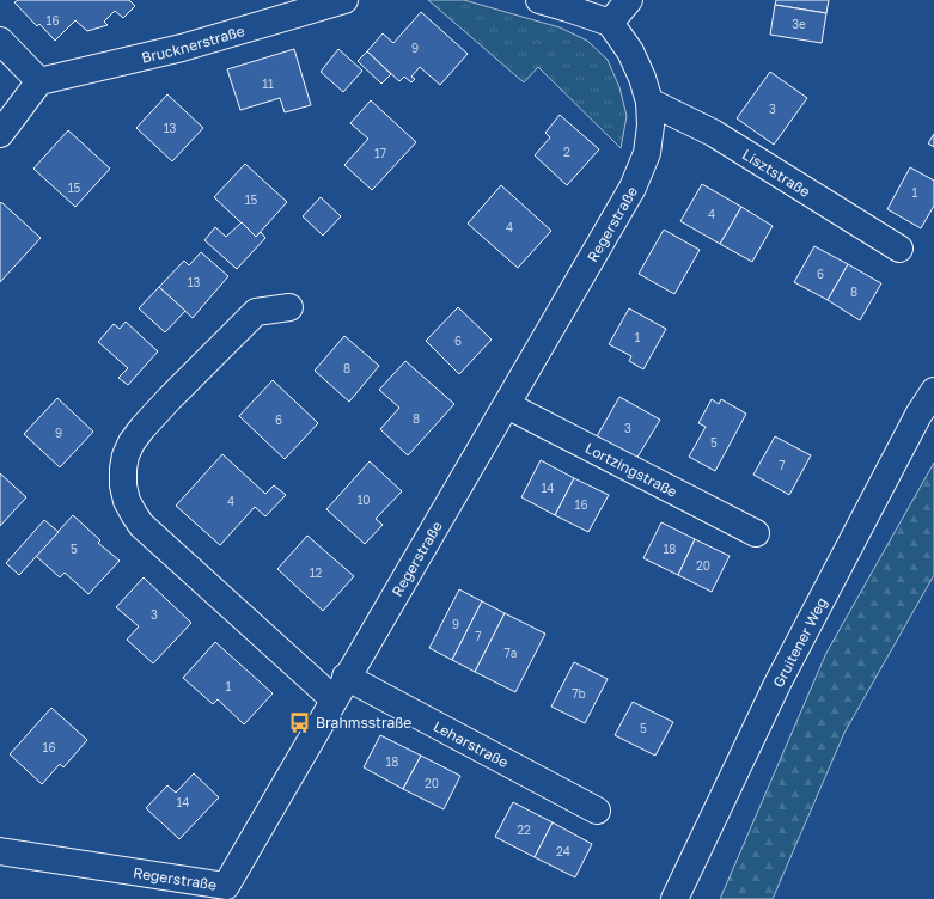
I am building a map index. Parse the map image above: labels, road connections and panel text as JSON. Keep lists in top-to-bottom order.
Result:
{
  "streets": {
    "street": [
      "Brucknerstraße",
      "Lisztstraße",
      "Regerstraße",
      "Lortzingstraße",
      "Gruitener Weg",
      "Leharstraße"
    ]
  },
  "crossings": [
    ["Lisztstraße", "Regerstraße"],
    ["Regerstraße", "Lortzingstraße"],
    ["Regerstraße", "Leharstraße"]
  ],
  "places": {
    "bus stop": ["Brahmsstraße"]
  },
  "house_numbers": [
    "16",
    "3e",
    "9",
    "11",
    "3",
    "13",
    "2",
    "17",
    "15",
    "1",
    "15",
    "4",
    "4",
    "6",
    "13",
    "8",
    "1",
    "6",
    "8",
    "8",
    "6",
    "3",
    "9",
    "5",
    "7",
    "14",
    "10",
    "4",
    "16",
    "5",
    "18",
    "20",
    "12",
    "3",
    "9",
    "7",
    "7a",
    "1",
    "7b",
    "5",
    "16",
    "18",
    "20",
    "14",
    "22",
    "24"
  ]
}
